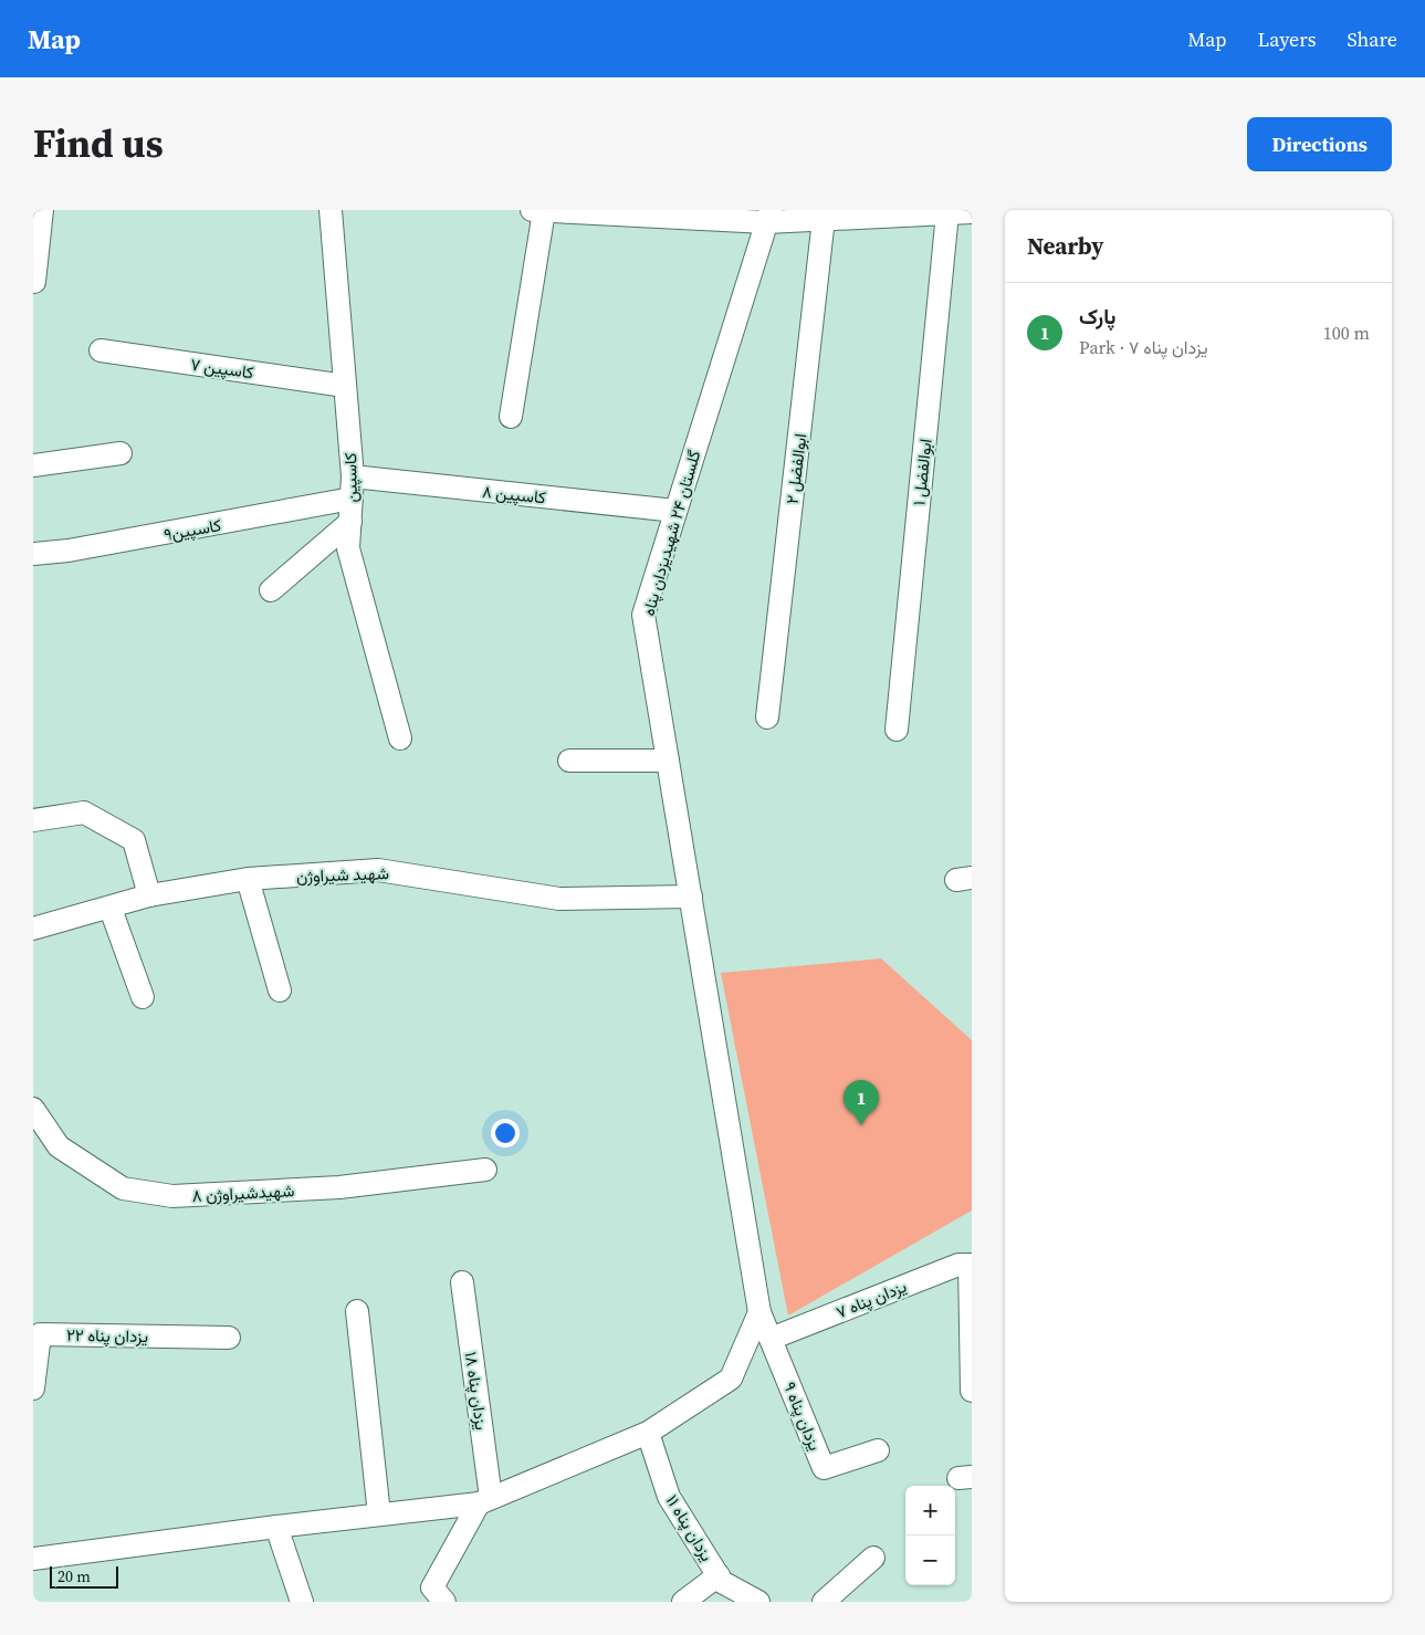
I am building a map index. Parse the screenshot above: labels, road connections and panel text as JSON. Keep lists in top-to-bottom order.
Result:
{
  "streets": {
    "street": [
      "کاسپین ۷",
      "ابوالفضل ۲",
      "ابوالفضل ۱",
      "کاسپین",
      "کاسپین ۸",
      "کاسپین۹",
      "گلستان ۲۴ شهیدیزدان پناه",
      "شهید شیراوژن",
      "شهیدشیراوژن ۸",
      "یزدان پناه ۷",
      "یزدان پناه ۲۲",
      "یزدان پناه ۱۸",
      "یزدان پناه ۹",
      "یزدان پناه ۱۱"
    ]
  },
  "crossings": [
    ["کاسپین ۷", "کاسپین"],
    ["کاسپین", "کاسپین ۸"],
    ["کاسپین", "کاسپین۹"],
    ["کاسپین ۸", "کاسپین۹"],
    ["کاسپین ۸", "گلستان ۲۴ شهیدیزدان پناه"],
    ["گلستان ۲۴ شهیدیزدان پناه", "شهید شیراوژن"],
    ["گلستان ۲۴ شهیدیزدان پناه", "یزدان پناه ۹"],
    ["یزدان پناه ۷", "یزدان پناه ۹"]
  ],
  "scale_bar": "20 m",
  "page": {
    "header": "Map",
    "nav": ["Map", "Layers", "Share"],
    "title": "Find us",
    "buttons": "Directions",
    "heading": "Nearby",
    "list": [
      {
        "mark": "1",
        "name": "پارک",
        "note": "Park · یزدان پناه ۷",
        "value": "100 m"
      }
    ],
    "pins": "1",
    "map_buttons": ["+", "−"],
    "scale": "20 m"
  }
}
